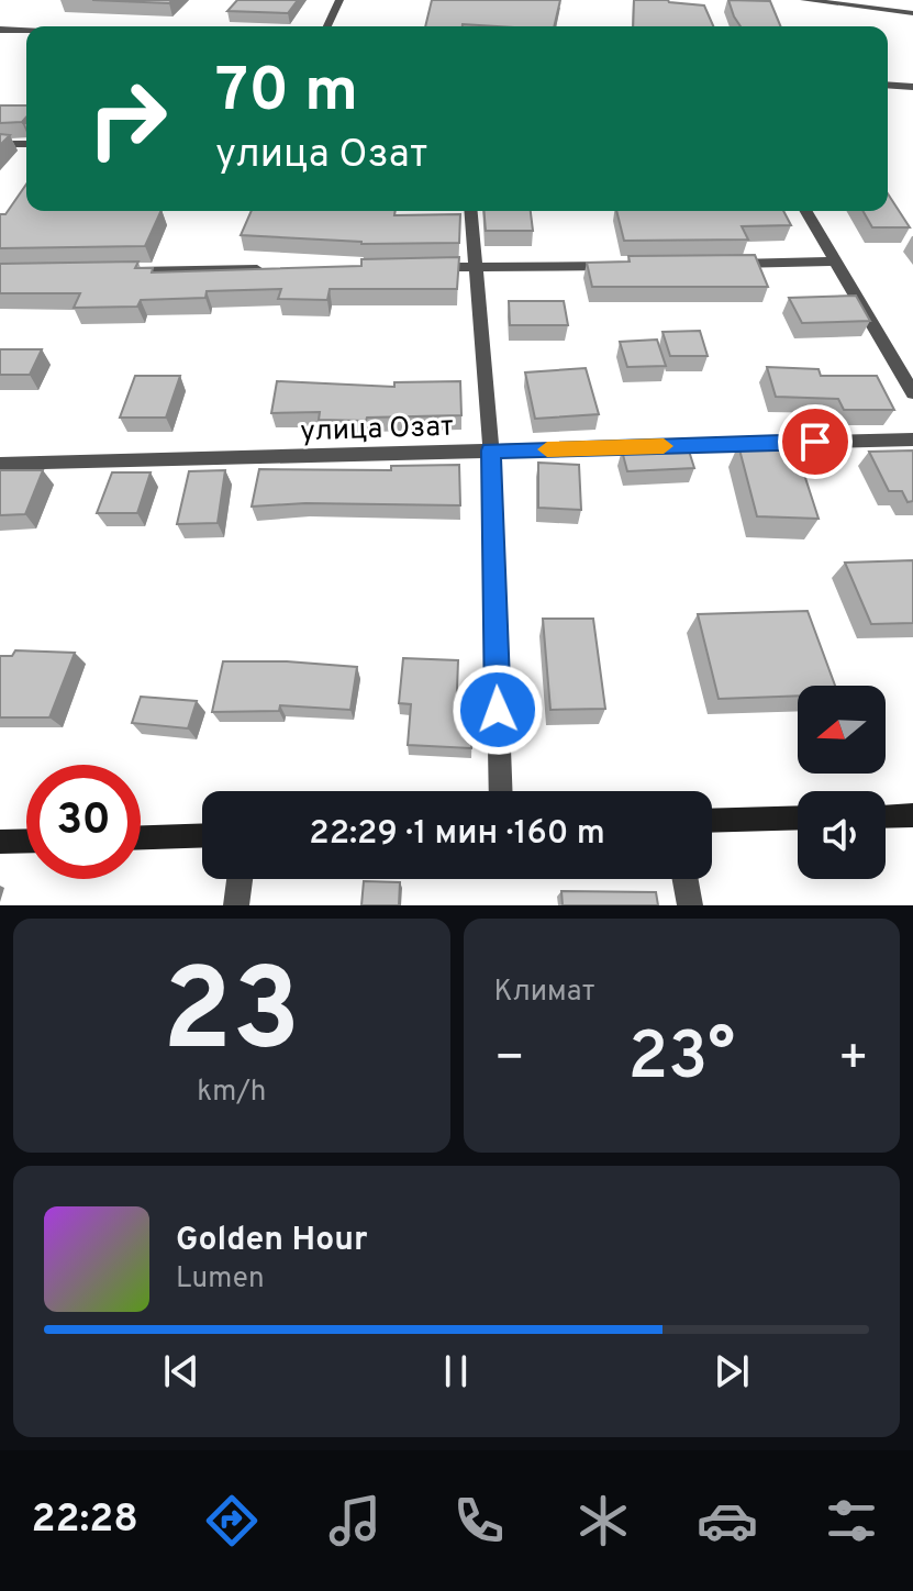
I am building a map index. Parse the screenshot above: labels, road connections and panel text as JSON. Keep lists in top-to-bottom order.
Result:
{
  "streets": {
    "street": ["улица Озат"]
  },
  "north": "left",
  "page": {
    "turn": ["70 m", "улица Озат"],
    "limit": "30",
    "trip": "22:29 · 1 мин · 160 m",
    "tile": [
      ["23", "km/h"],
      "Климат"
    ],
    "heat": ["−", "23°", "+"],
    "song": ["Golden Hour", "Lumen"],
    "tabs": "22:28"
  }
}
